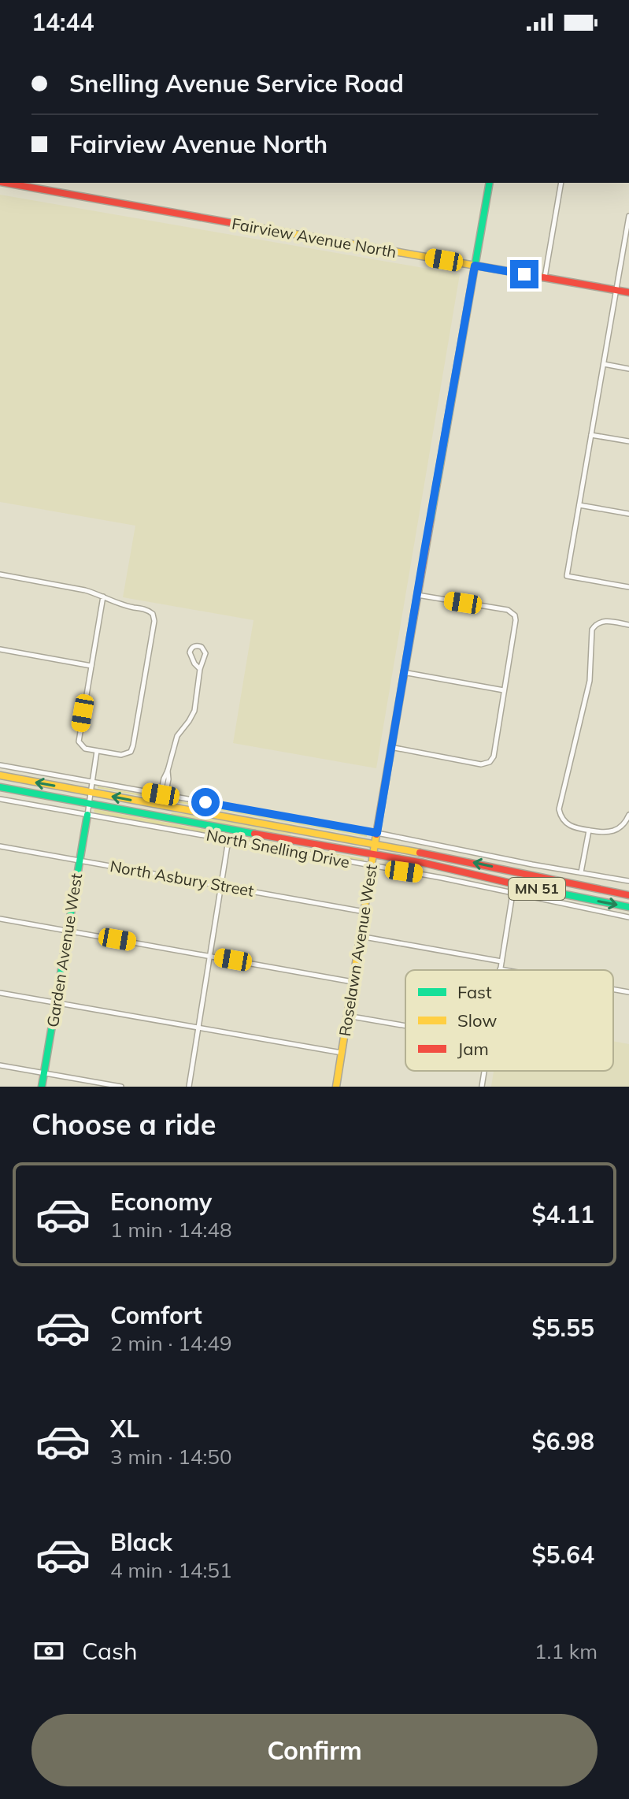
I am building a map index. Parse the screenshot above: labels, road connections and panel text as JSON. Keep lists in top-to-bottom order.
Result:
{
  "streets": {
    "street": [
      "Fairview Avenue North",
      "North Snelling Drive",
      "North Asbury Street",
      "MN 51",
      "Garden Avenue West",
      "Roselawn Avenue West"
    ]
  },
  "crossings": [
    ["Fairview Avenue North", "Roselawn Avenue West"],
    ["North Snelling Drive", "Garden Avenue West"],
    ["North Snelling Drive", "Roselawn Avenue West"],
    ["North Asbury Street", "Garden Avenue West"],
    ["North Asbury Street", "Roselawn Avenue West"],
    ["MN 51", "Roselawn Avenue West"]
  ],
  "legend": ["Fast", "Slow", "Jam"],
  "page": {
    "status": "14:44",
    "banner": ["Snelling Avenue Service Road", "Fairview Avenue North"],
    "heading": "Choose a ride",
    "list": [
      {
        "name": "Economy",
        "note": "1 min · 14:48",
        "value": "$4.11"
      },
      {
        "name": "Comfort",
        "note": "2 min · 14:49",
        "value": "$5.55"
      },
      {
        "name": "XL",
        "note": "3 min · 14:50",
        "value": "$6.98"
      },
      {
        "name": "Black",
        "note": "4 min · 14:51",
        "value": "$5.64"
      }
    ],
    "pay": ["Cash", "1.1 km"],
    "buttons": "Confirm"
  }
}
